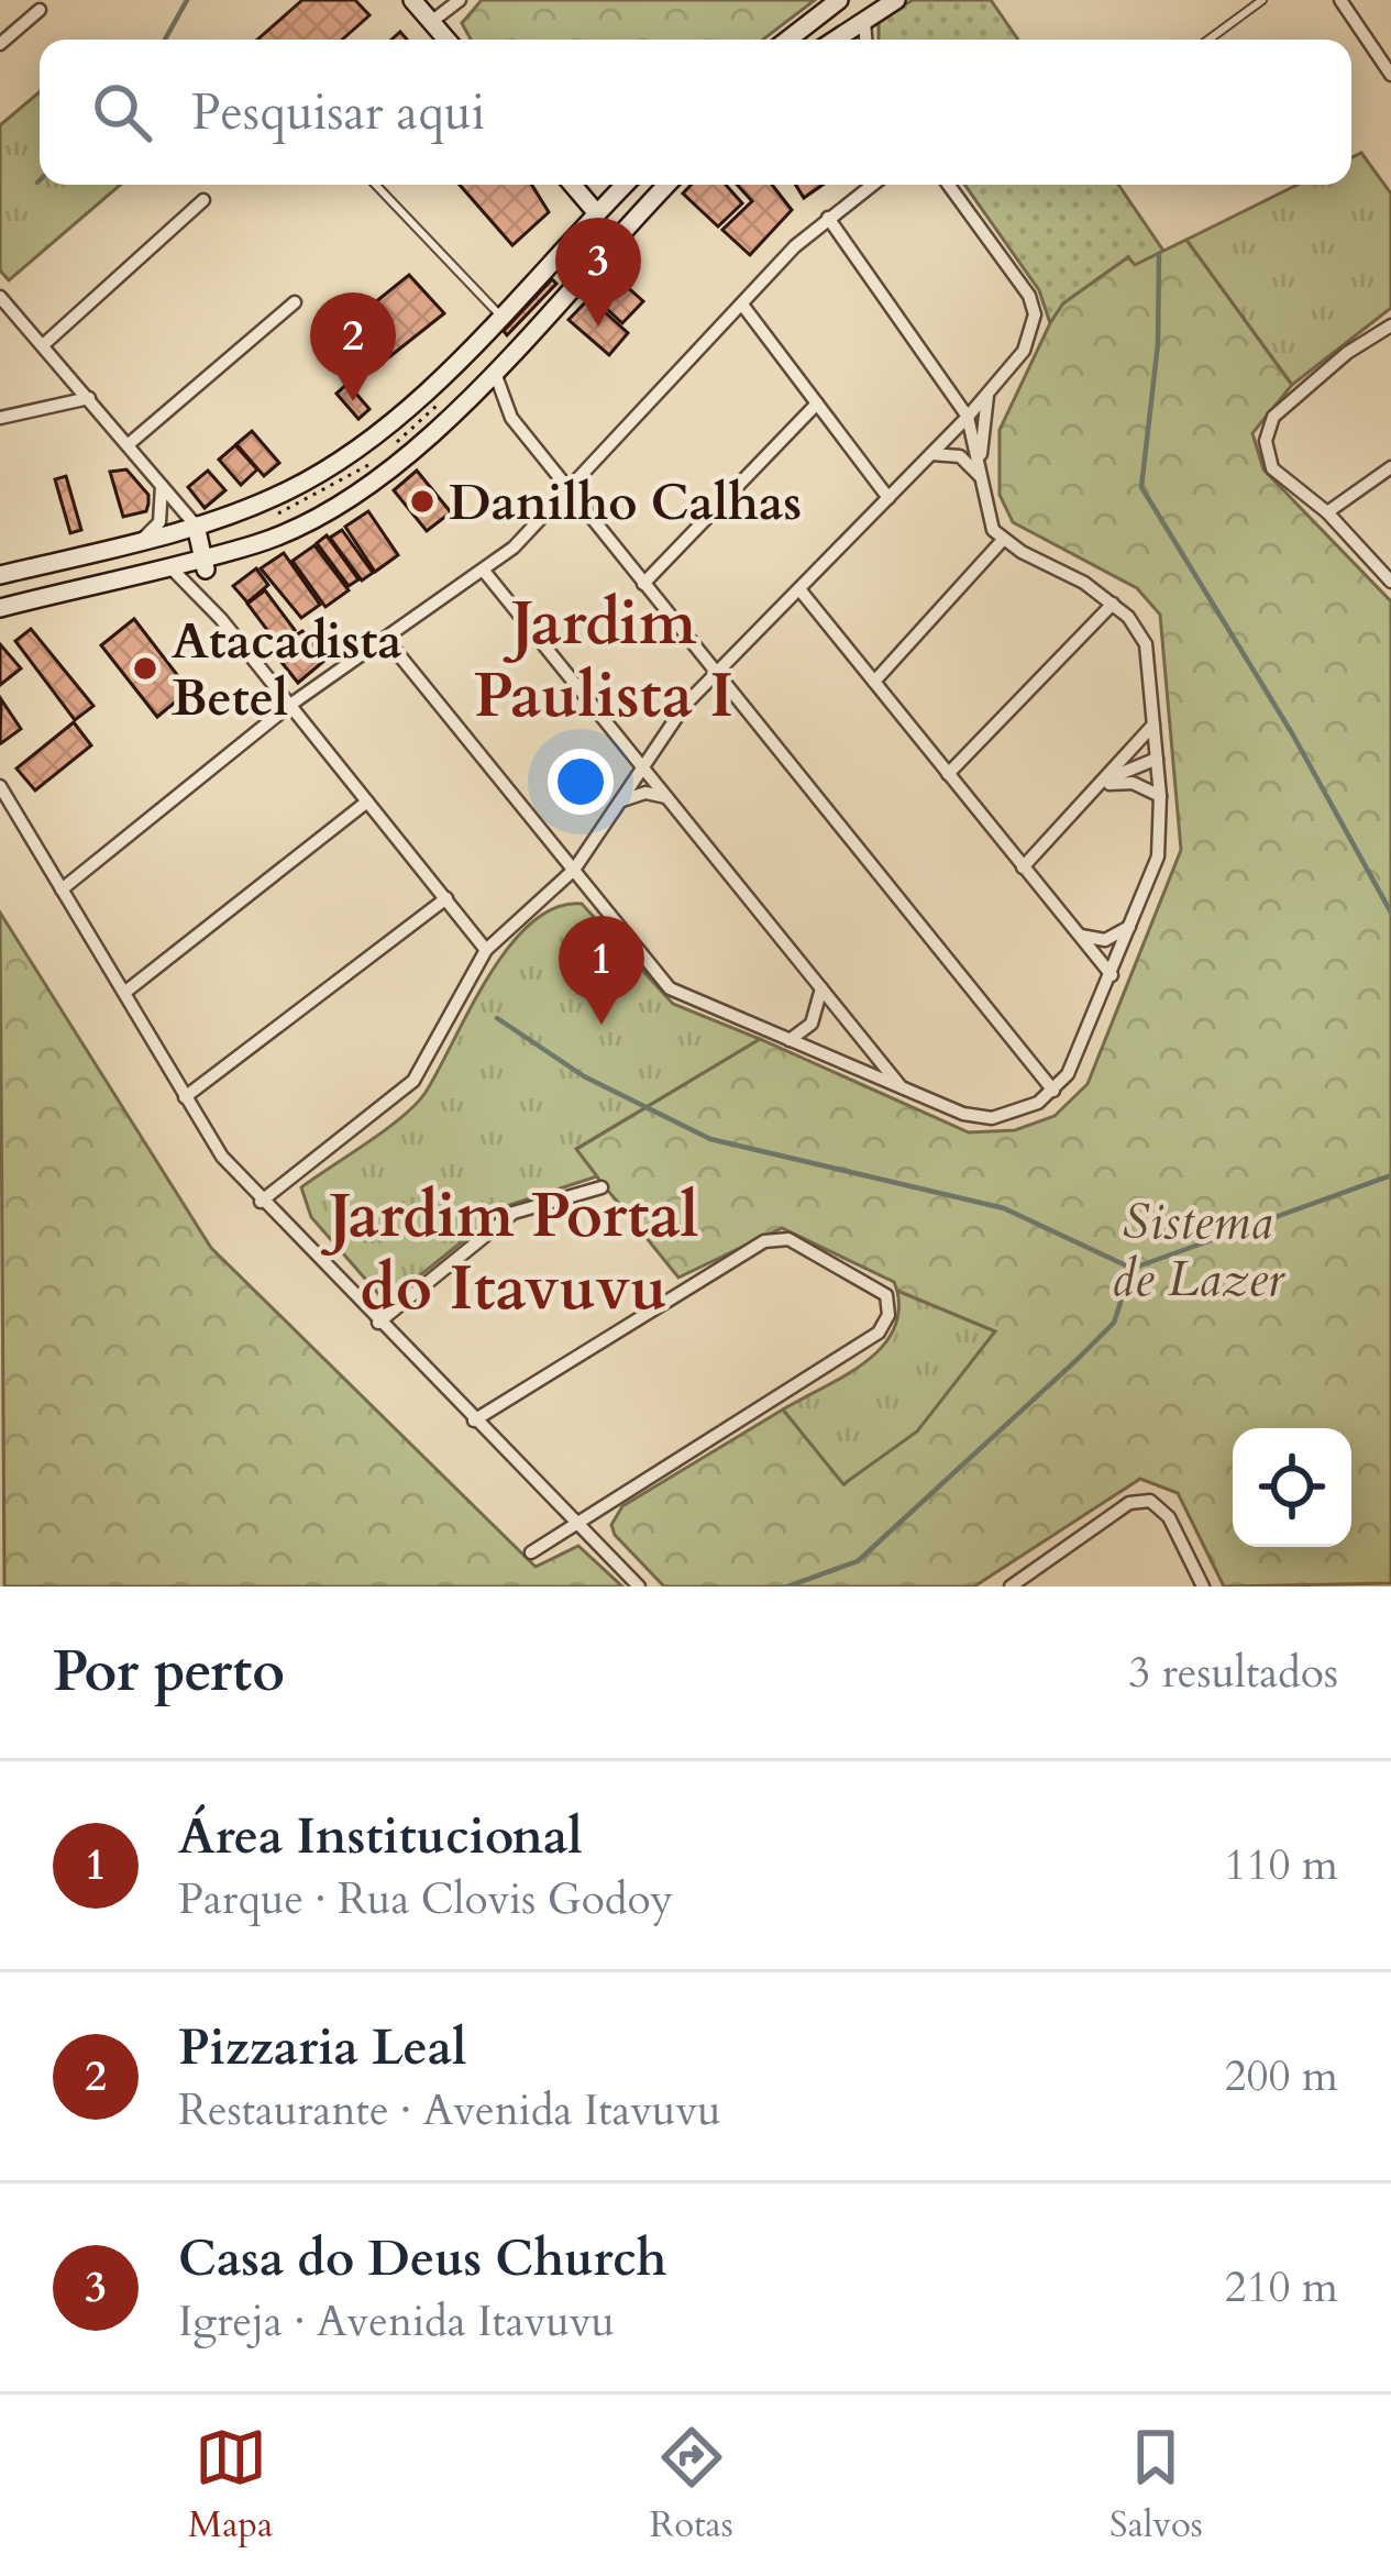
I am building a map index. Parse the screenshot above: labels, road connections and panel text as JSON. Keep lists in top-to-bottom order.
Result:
{
  "districts": ["Jardim Paulista I", "Jardim Portal do Itavuvu"],
  "parks": ["Sistema de Lazer"],
  "places": ["Danilho Calhas", "Atacadista Betel"],
  "page": {
    "search": "Pesquisar aqui",
    "pins": ["3", "2", "1"],
    "heading": ["Por perto", "3 resultados"],
    "list": [
      {
        "mark": "1",
        "name": "Área Institucional",
        "note": "Parque · Rua Clovis Godoy",
        "value": "110 m"
      },
      {
        "mark": "2",
        "name": "Pizzaria Leal",
        "note": "Restaurante · Avenida Itavuvu",
        "value": "200 m"
      },
      {
        "mark": "3",
        "name": "Casa do Deus Church",
        "note": "Igreja · Avenida Itavuvu",
        "value": "210 m"
      }
    ],
    "nav": ["Mapa", "Rotas", "Salvos"]
  }
}
